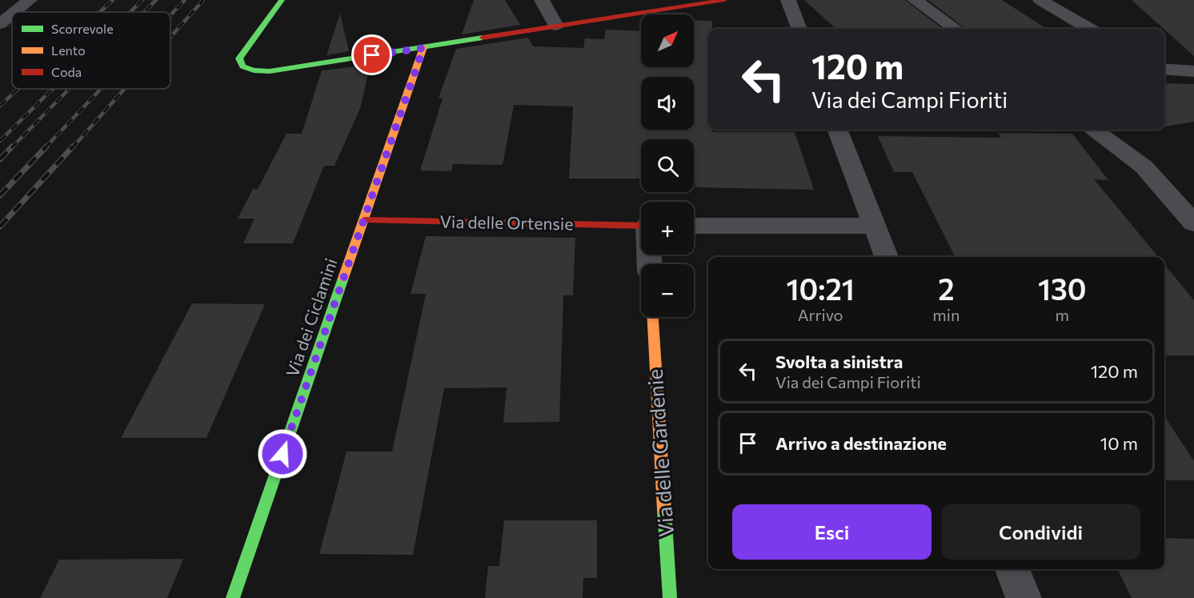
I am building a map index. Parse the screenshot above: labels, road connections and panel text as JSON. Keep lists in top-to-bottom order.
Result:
{
  "streets": {
    "street": ["Via delle Ortensie", "Via dei Ciclamini", "Via delle Gardenie"]
  },
  "crossings": [
    ["Via delle Ortensie", "Via dei Ciclamini"]
  ],
  "legend": ["Scorrevole", "Lento", "Coda"],
  "north": "top right",
  "page": {
    "map_buttons": ["+", "−"],
    "turn": ["120 m", "Via dei Campi Fioriti"],
    "eta": [
      "10:21",
      "Arrivo",
      "2",
      "min",
      "130",
      "m"
    ],
    "list": [
      {
        "name": "Svolta a sinistra",
        "note": "Via dei Campi Fioriti",
        "value": "120 m"
      },
      {
        "name": "Arrivo a destinazione",
        "value": "10 m"
      }
    ],
    "buttons": ["Esci", "Condividi"]
  }
}
